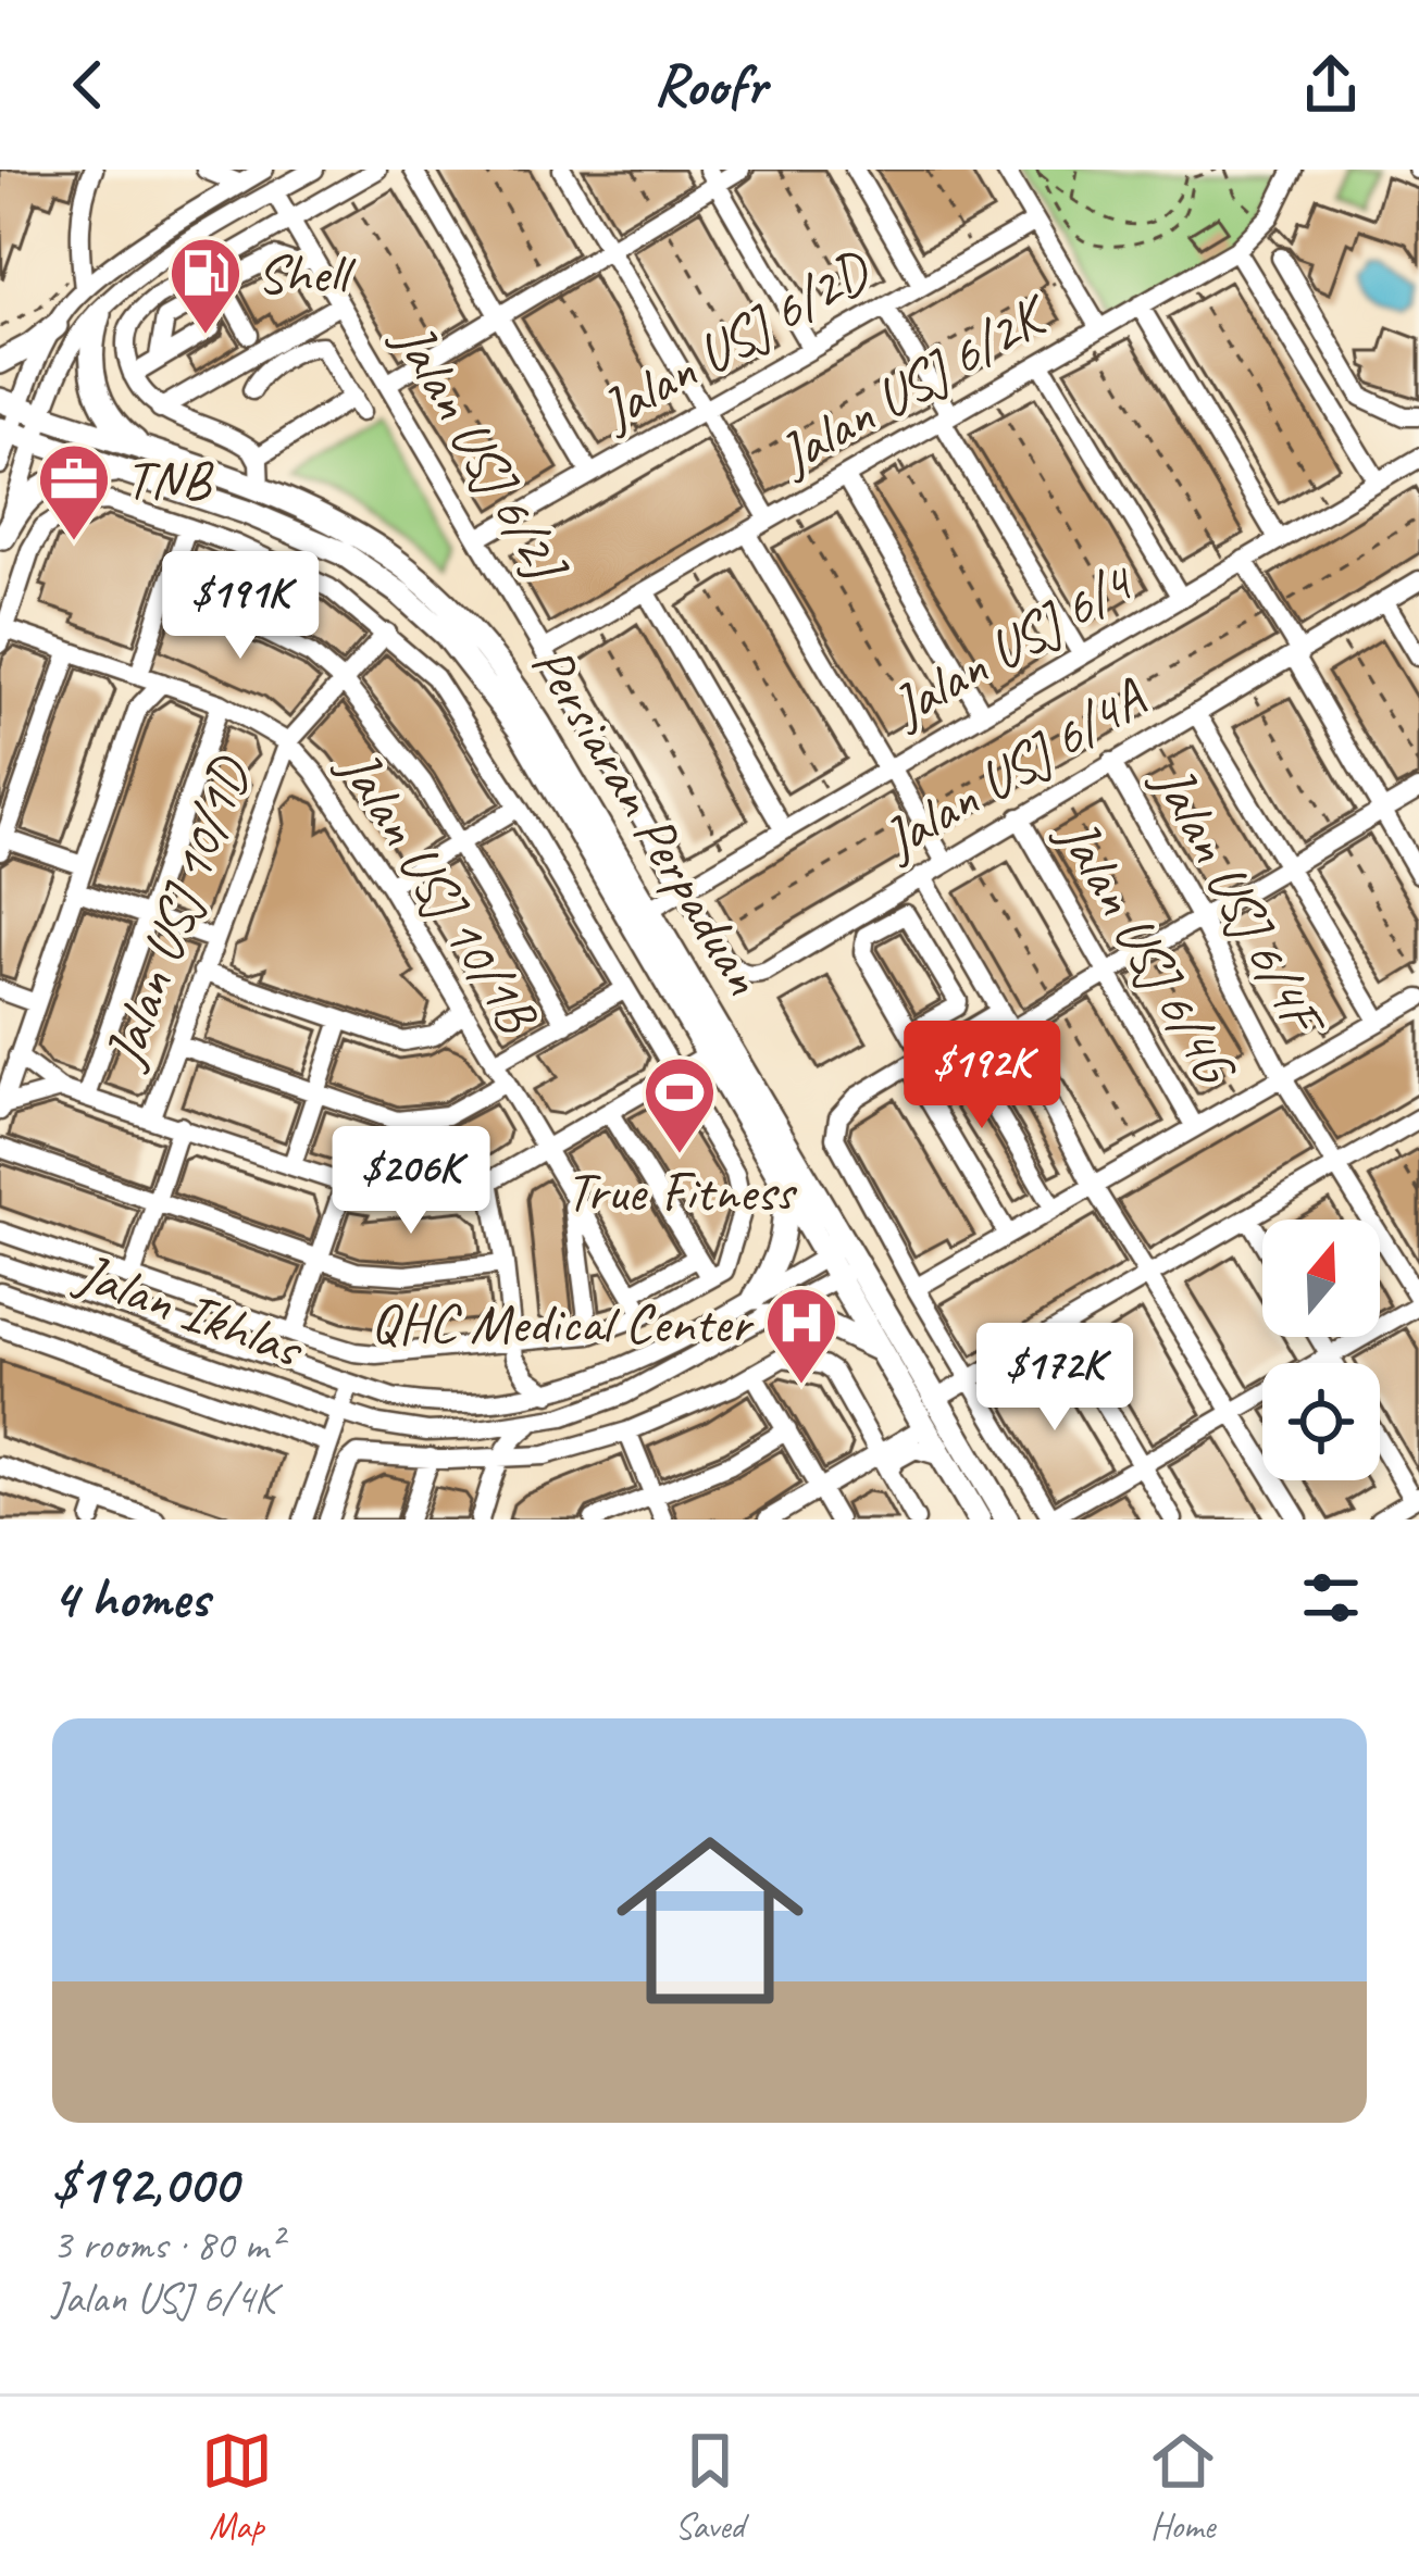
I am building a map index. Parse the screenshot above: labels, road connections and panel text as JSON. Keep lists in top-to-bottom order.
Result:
{
  "streets": {
    "main road": ["Persiaran Perpaduan"],
    "street": [
      "Jalan USJ 6/2D",
      "Jalan USJ 6/2K",
      "Jalan USJ 6/2J",
      "Jalan USJ 6/4",
      "Jalan USJ 6/4A",
      "Jalan USJ 10/1B",
      "Jalan USJ 6/4F",
      "Jalan USJ 10/1D",
      "Jalan USJ 6/4G",
      "Jalan Ikhlas"
    ]
  },
  "crossings": [
    ["Jalan USJ 6/2D", "Jalan USJ 6/2J"],
    ["Jalan USJ 6/2K", "Jalan USJ 6/2J"],
    ["Jalan USJ 6/2J", "Jalan USJ 6/4"],
    ["Jalan USJ 6/2J", "Jalan USJ 6/4A"],
    ["Jalan USJ 6/4", "Jalan USJ 6/4A"],
    ["Jalan USJ 6/4", "Persiaran Perpaduan"],
    ["Jalan USJ 6/4A", "Jalan USJ 6/4F"],
    ["Jalan USJ 6/4A", "Jalan USJ 6/4G"],
    ["Persiaran Perpaduan", "Jalan Ikhlas"],
    ["Jalan USJ 10/1B", "Jalan USJ 10/1D"]
  ],
  "places": {
    "fuel station": ["Shell"],
    "office": ["TNB"],
    "sports": ["True Fitness"],
    "hospital": ["QHC Medical Center"]
  },
  "north": "top",
  "page": {
    "header": "Roofr",
    "price": [
      "$191K",
      "$192K",
      "$206K",
      "$172K"
    ],
    "heading": "4 homes",
    "list": [
      {
        "name": "$192,000",
        "note": "3 rooms · 80 m² · Jalan USJ 6/4K"
      }
    ],
    "tabs": ["Map", "Saved", "Home"]
  }
}
